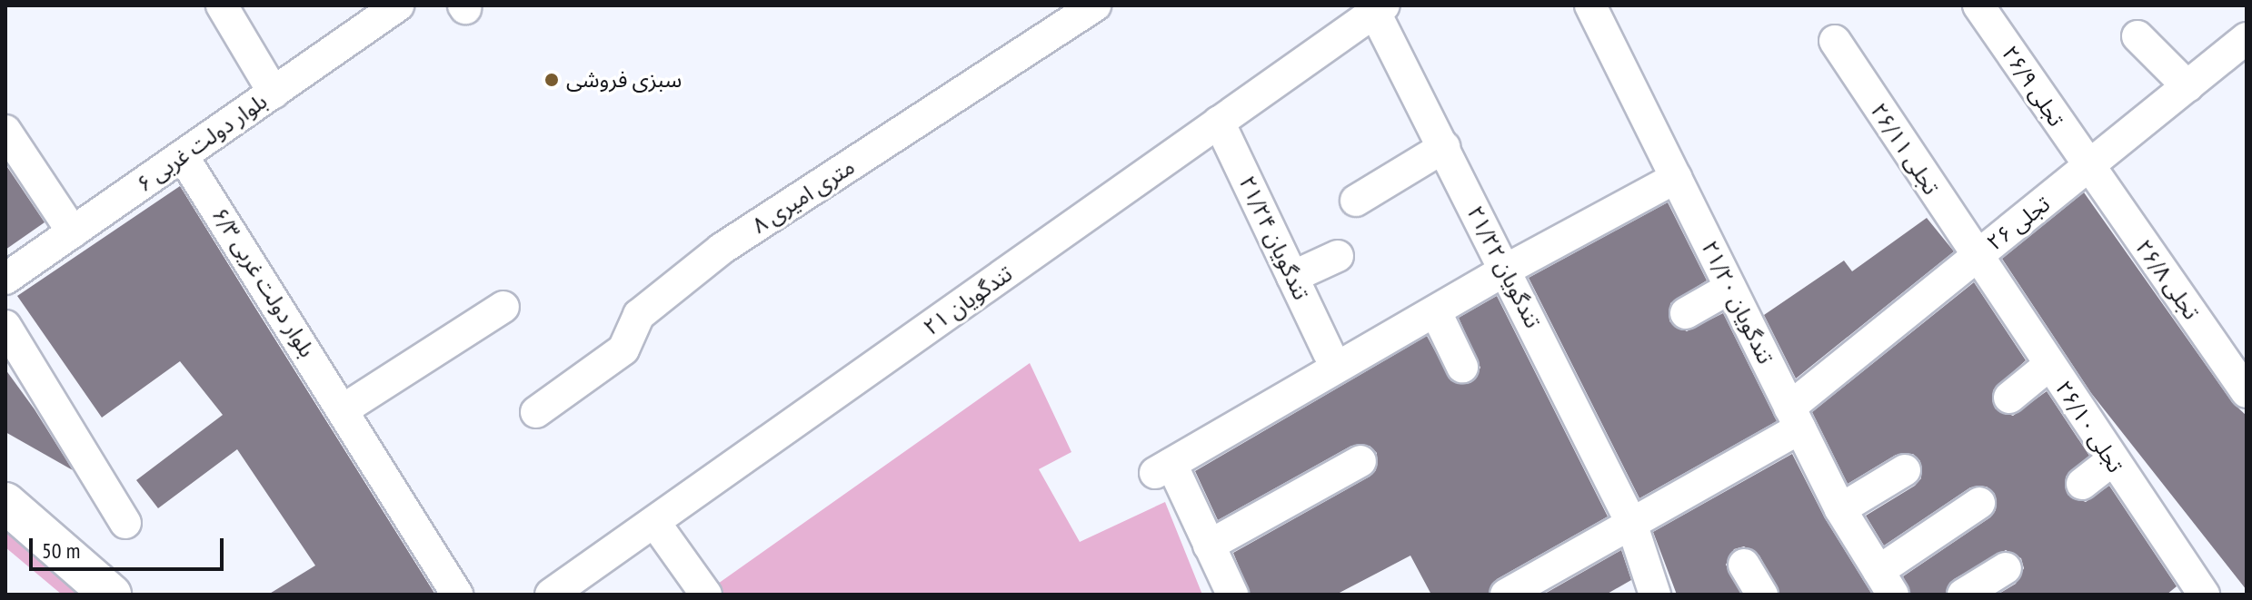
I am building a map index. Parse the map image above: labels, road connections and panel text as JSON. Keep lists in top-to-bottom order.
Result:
{
  "streets": {
    "street": [
      "۲۶/۹ تجلی",
      "بلوار دولت غربی ۶",
      "۲۶/۱۱ تجلی",
      "۸ متری امیری",
      "۲۶ تجلی",
      "۲۱/۲۴ تندگویان",
      "۲۱/۲۲ تندگویان",
      "۲۶/۸ تجلی",
      "بلوار دولت غربی ۶/۳",
      "۲۱ تندگویان",
      "۲۱/۲۰ تندگویان",
      "۲۶/۱۰ تجلی"
    ]
  },
  "crossings": [
    ["۲۶/۹ تجلی", "۲۶ تجلی"],
    ["۲۶/۹ تجلی", "۲۶/۸ تجلی"],
    ["بلوار دولت غربی ۶", "بلوار دولت غربی ۶/۳"],
    ["۲۶/۱۱ تجلی", "۲۶ تجلی"],
    ["۲۶/۱۱ تجلی", "۲۶/۱۰ تجلی"],
    ["۲۶ تجلی", "۲۱/۲۲ تندگویان"],
    ["۲۶ تجلی", "۲۶/۸ تجلی"],
    ["۲۶ تجلی", "۲۱/۲۰ تندگویان"],
    ["۲۶ تجلی", "۲۶/۱۰ تجلی"],
    ["۲۱/۲۴ تندگویان", "۲۱ تندگویان"],
    ["۲۱/۲۲ تندگویان", "۲۱ تندگویان"]
  ],
  "places": ["سبزی فروشی"],
  "scale_bar": "50 m"
}
